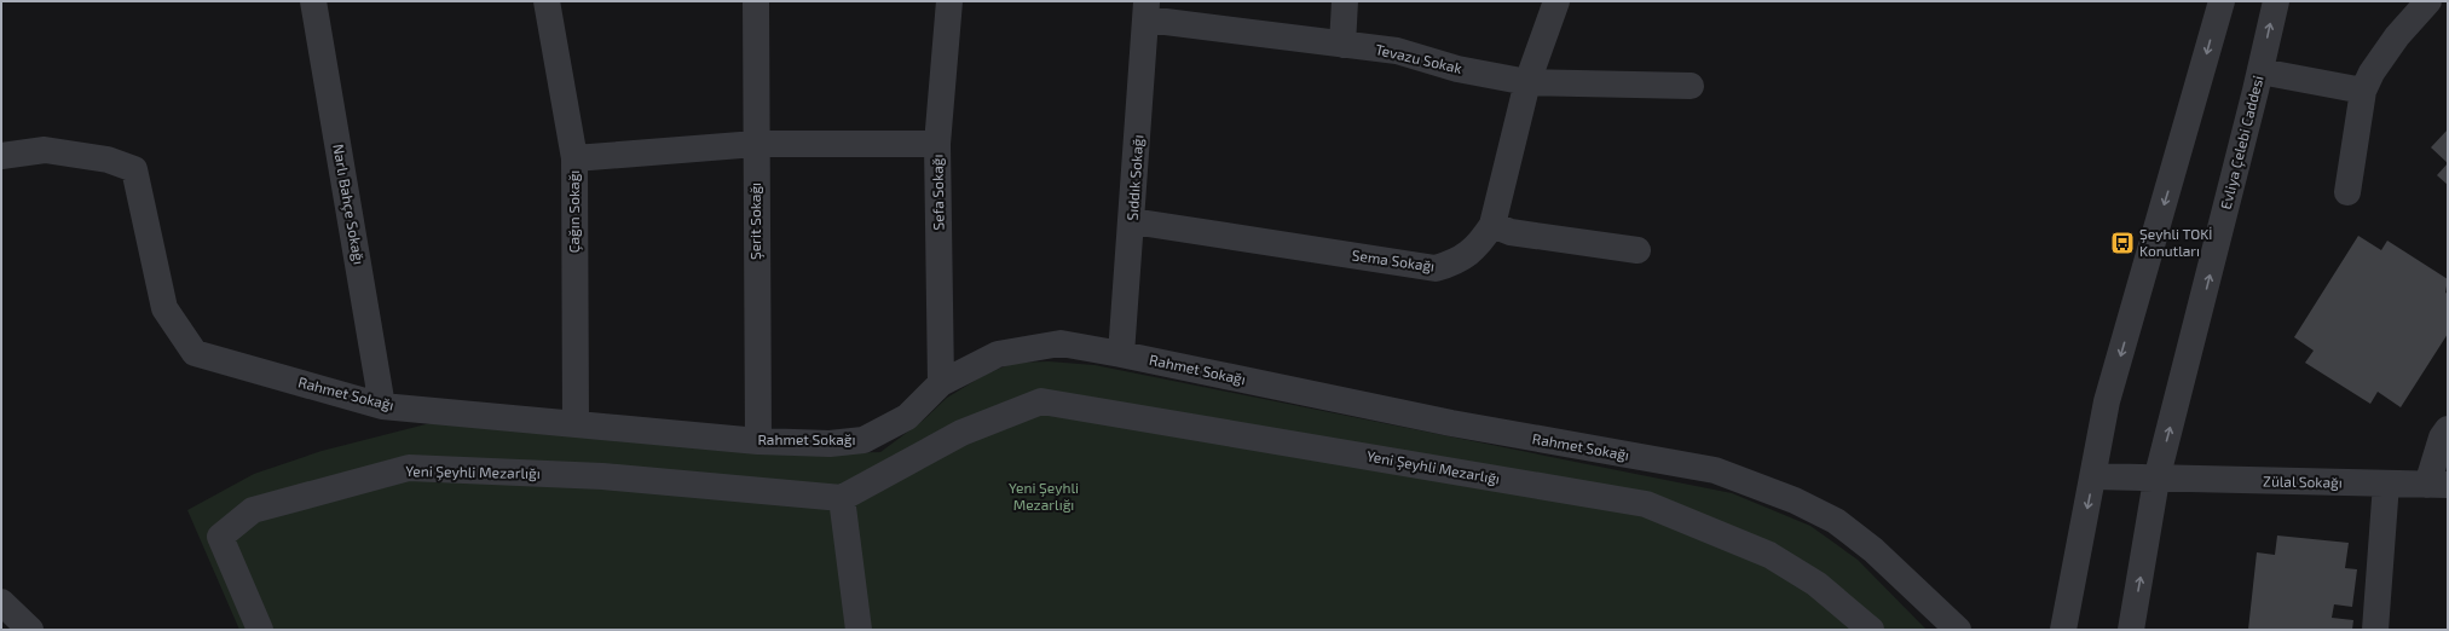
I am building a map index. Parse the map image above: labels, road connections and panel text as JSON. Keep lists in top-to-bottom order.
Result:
{
  "streets": {
    "street": [
      "Tevazu Sokak",
      "Evliya Çelebi Caddesi",
      "Sıddık Sokağı",
      "Sefa Sokağı",
      "Narlı Bahçe Sokağı",
      "Çağın Sokağı",
      "Şerit Sokağı",
      "Sema Sokağı",
      "Rahmet Sokağı",
      "Yeni Şeyhli Mezarlığı",
      "Zülal Sokağı"
    ]
  },
  "crossings": [
    ["Tevazu Sokak", "Sıddık Sokağı"],
    ["Tevazu Sokak", "Sema Sokağı"],
    ["Evliya Çelebi Caddesi", "Zülal Sokağı"],
    ["Sıddık Sokağı", "Sema Sokağı"],
    ["Sıddık Sokağı", "Rahmet Sokağı"],
    ["Sefa Sokağı", "Rahmet Sokağı"],
    ["Narlı Bahçe Sokağı", "Rahmet Sokağı"],
    ["Çağın Sokağı", "Rahmet Sokağı"],
    ["Şerit Sokağı", "Rahmet Sokağı"]
  ],
  "parks": ["Yeni Şeyhli Mezarlığı"],
  "places": {
    "bus stop": ["Şeyhli TOKİ Konutları"]
  }
}
